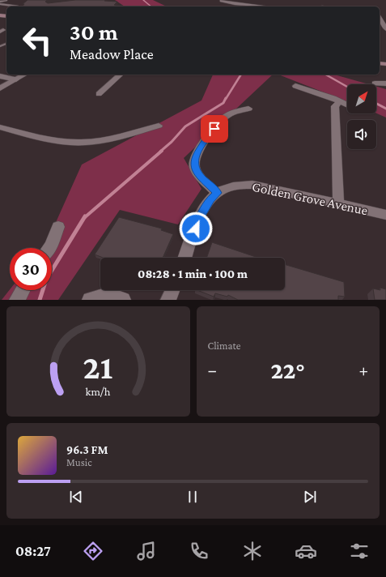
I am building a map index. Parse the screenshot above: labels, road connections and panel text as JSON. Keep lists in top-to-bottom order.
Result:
{
  "streets": {
    "street": ["Golden Grove Avenue"]
  },
  "north": "top right",
  "page": {
    "turn": ["30 m", "Meadow Place"],
    "limit": "30",
    "trip": "08:28 · 1 min · 100 m",
    "tile": "Climate",
    "heat": ["−", "22°", "+"],
    "song": ["96.3 FM", "Music"],
    "tabs": "08:27",
    "gauge": ["21", "km/h"]
  }
}
